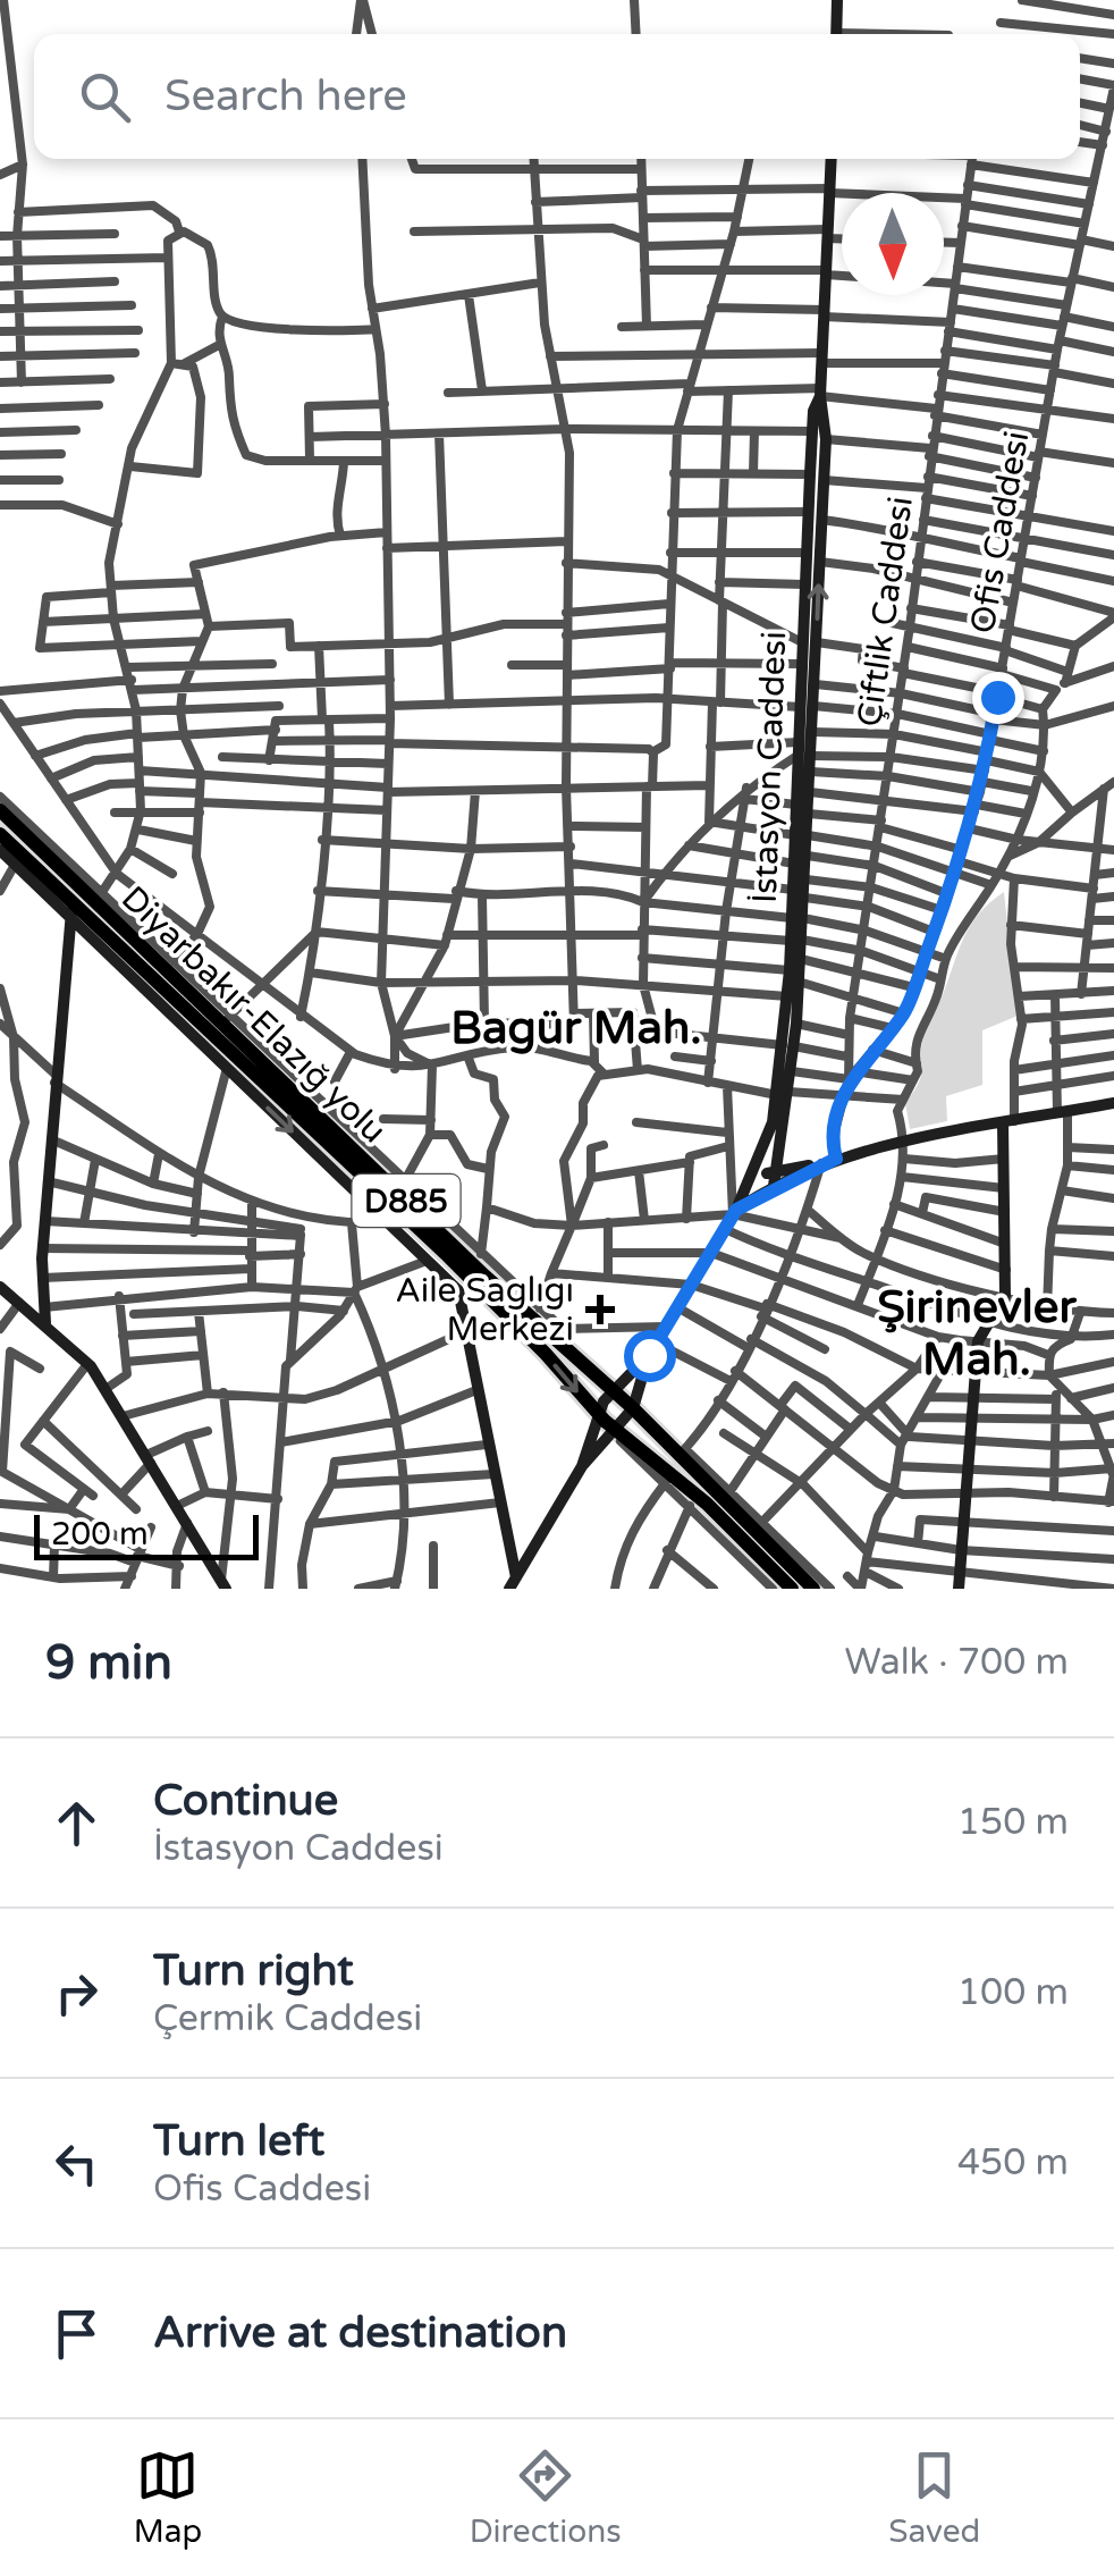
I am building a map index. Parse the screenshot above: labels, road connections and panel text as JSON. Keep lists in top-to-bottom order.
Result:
{
  "streets": {
    "highway": ["Diyarbakır-Elazığ yolu", "D885"],
    "main road": ["İstasyon Caddesi"],
    "street": ["Ofis Caddesi", "Çiftlik Caddesi"]
  },
  "crossings": [
    ["Ofis Caddesi", "Çiftlik Caddesi"]
  ],
  "districts": ["Bagür Mah.", "Şirinevler Mah."],
  "places": {
    "health": ["Aile Saglıgı Merkezi"]
  },
  "scale_bar": "200 m",
  "north": "bottom",
  "page": {
    "search": "Search here",
    "scale": "200 m",
    "heading": ["9 min", "Walk · 700 m"],
    "list": [
      ["Continue", "İstasyon Caddesi", "150 m"],
      ["Turn right", "Çermik Caddesi", "100 m"],
      ["Turn left", "Ofis Caddesi", "450 m"],
      "Arrive at destination"
    ],
    "nav": ["Map", "Directions", "Saved"]
  }
}
